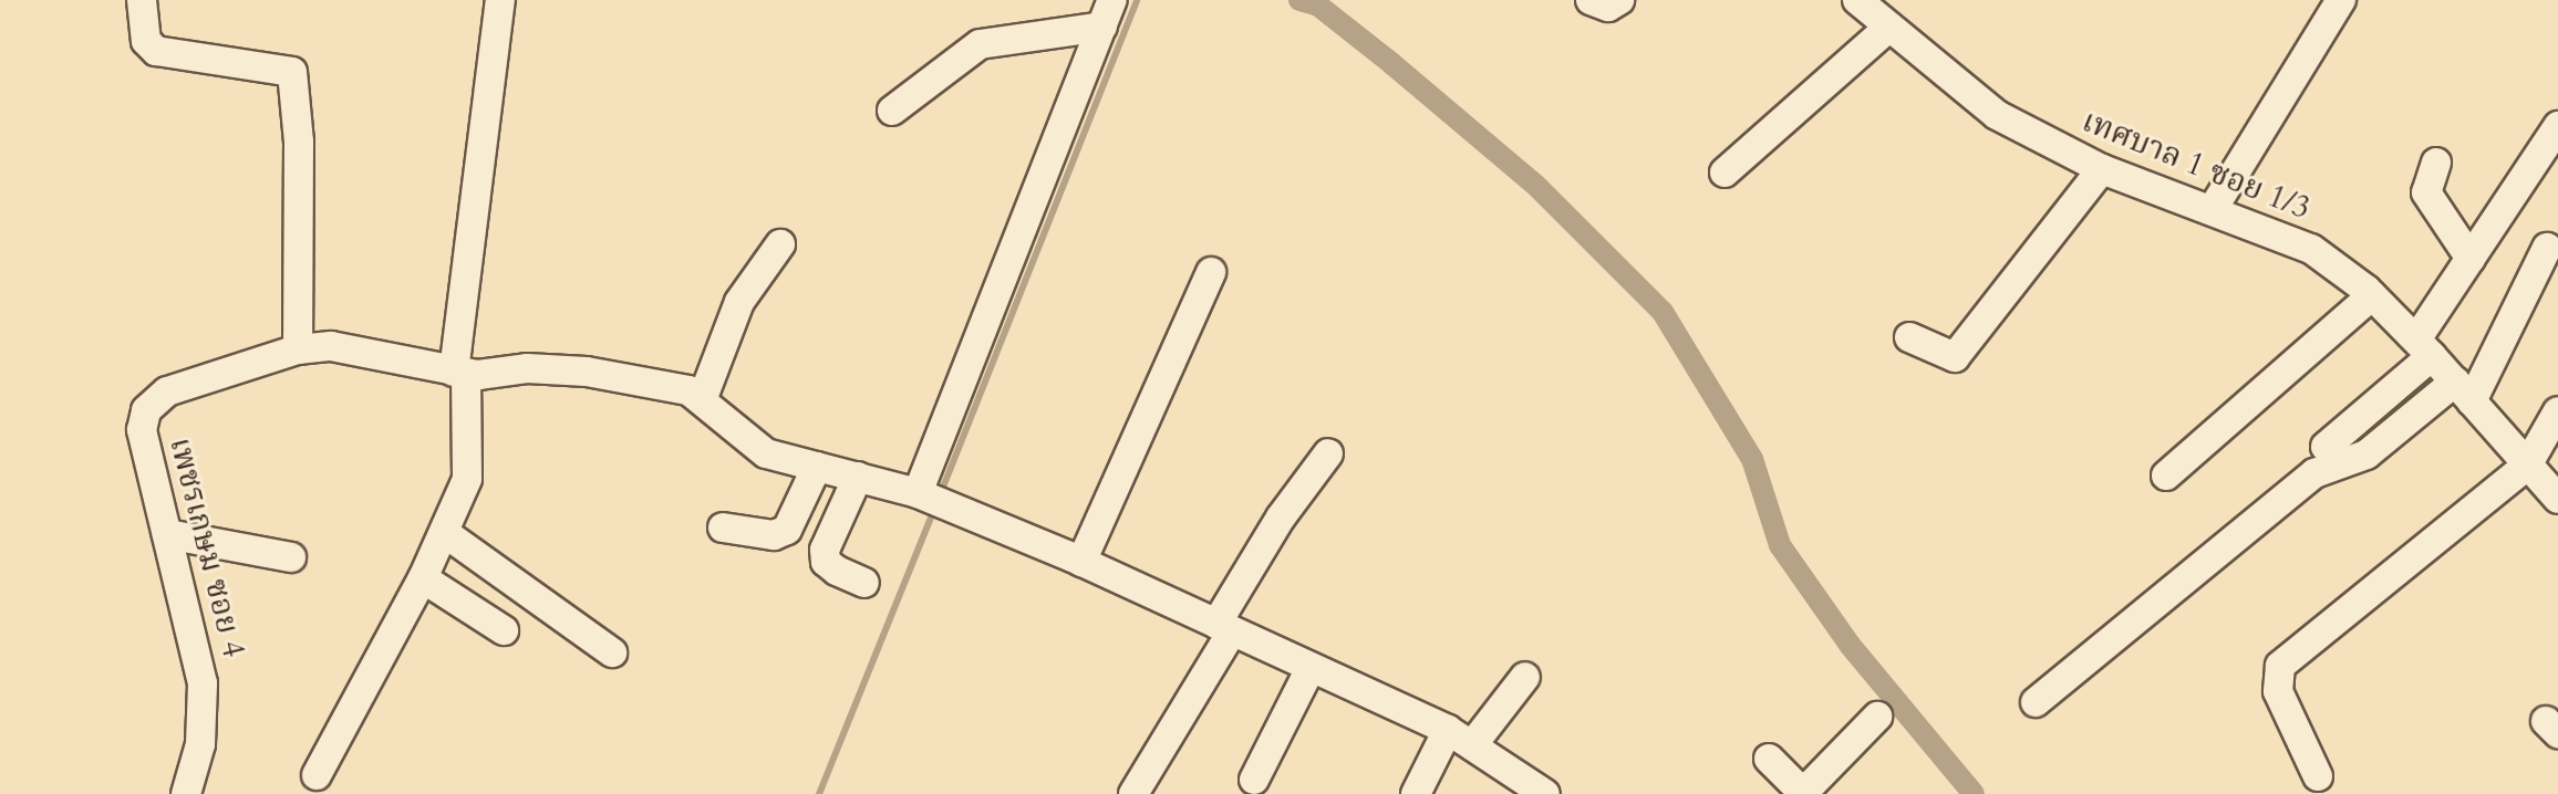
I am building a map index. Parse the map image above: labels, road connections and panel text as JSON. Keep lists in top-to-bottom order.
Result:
{
  "streets": {
    "street": ["เทศบาล 1 ซอย 1/3", "เพชรเกษม ซอย 4"]
  }
}
